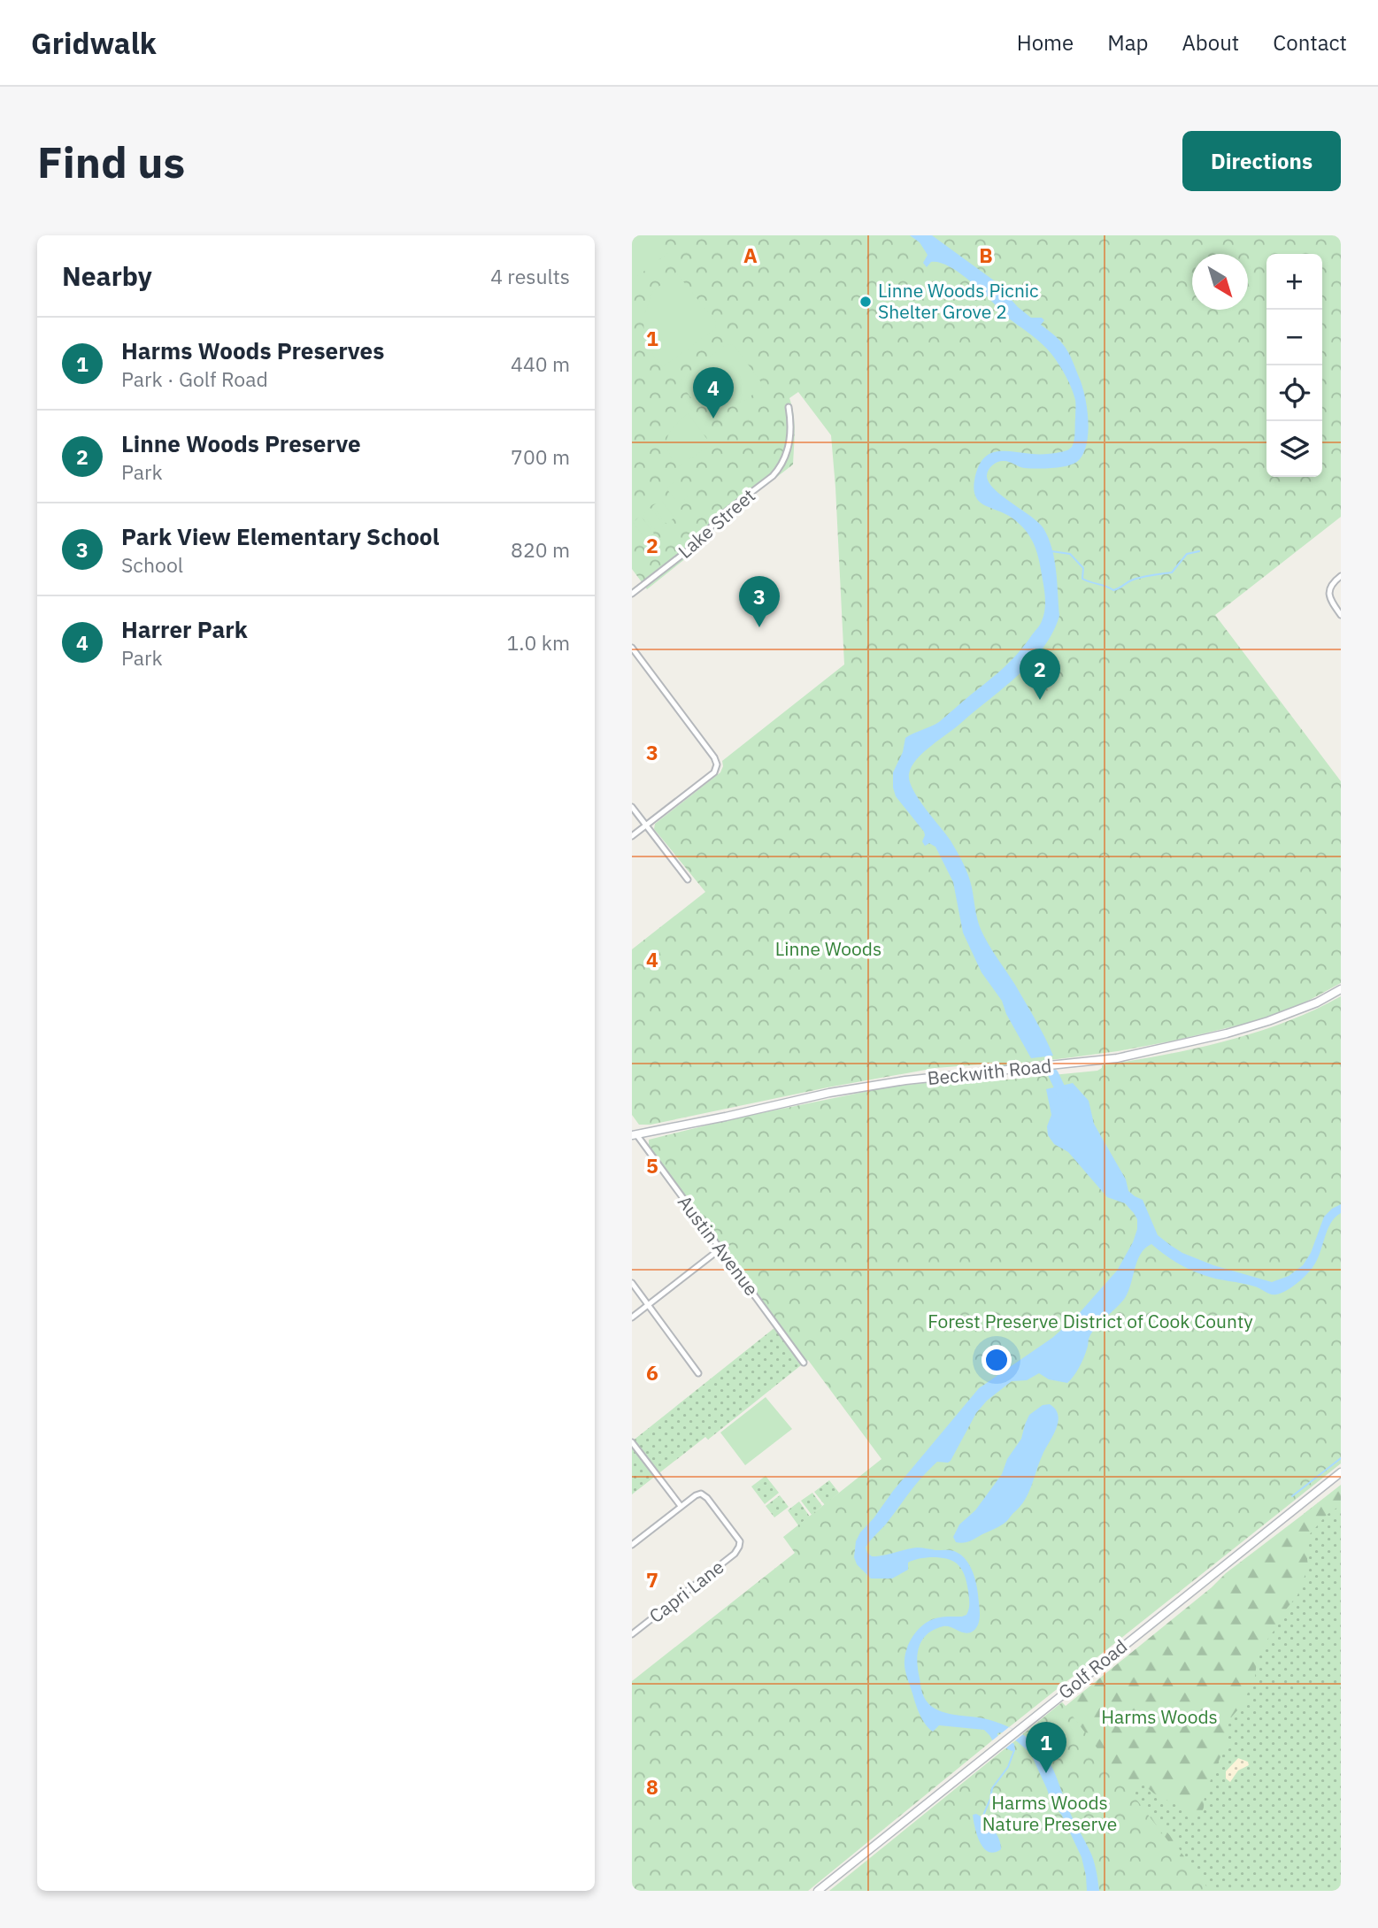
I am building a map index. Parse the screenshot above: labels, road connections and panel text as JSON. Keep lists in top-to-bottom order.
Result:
{
  "streets": {
    "street": [
      "Lake Street",
      "Beckwith Road",
      "Austin Avenue",
      "Capri Lane",
      "Golf Road"
    ]
  },
  "crossings": [
    ["Beckwith Road", "Austin Avenue"]
  ],
  "parks": [
    "Linne Woods",
    "Forest Preserve District of Cook County",
    "Harms Woods",
    "Harms Woods Nature Preserve"
  ],
  "places": ["Linne Woods Picnic Shelter Grove 2"],
  "north": "bottom right",
  "page": {
    "header": "Gridwalk",
    "nav": [
      "Home",
      "Map",
      "About",
      "Contact"
    ],
    "buttons": "Directions",
    "title": "Find us",
    "heading": ["Nearby", "4 results"],
    "map_buttons": ["+", "−"],
    "list": [
      {
        "mark": "1",
        "name": "Harms Woods Preserves",
        "note": "Park · Golf Road",
        "value": "440 m"
      },
      {
        "mark": "2",
        "name": "Linne Woods Preserve",
        "note": "Park",
        "value": "700 m"
      },
      {
        "mark": "3",
        "name": "Park View Elementary School",
        "note": "School",
        "value": "820 m"
      },
      {
        "mark": "4",
        "name": "Harrer Park",
        "note": "Park",
        "value": "1.0 km"
      }
    ],
    "pins": [
      "4",
      "3",
      "2",
      "1"
    ]
  },
  "grid": {
    "columns": ["A", "B"],
    "rows": [
      "1",
      "2",
      "3",
      "4",
      "5",
      "6",
      "7",
      "8"
    ]
  }
}
